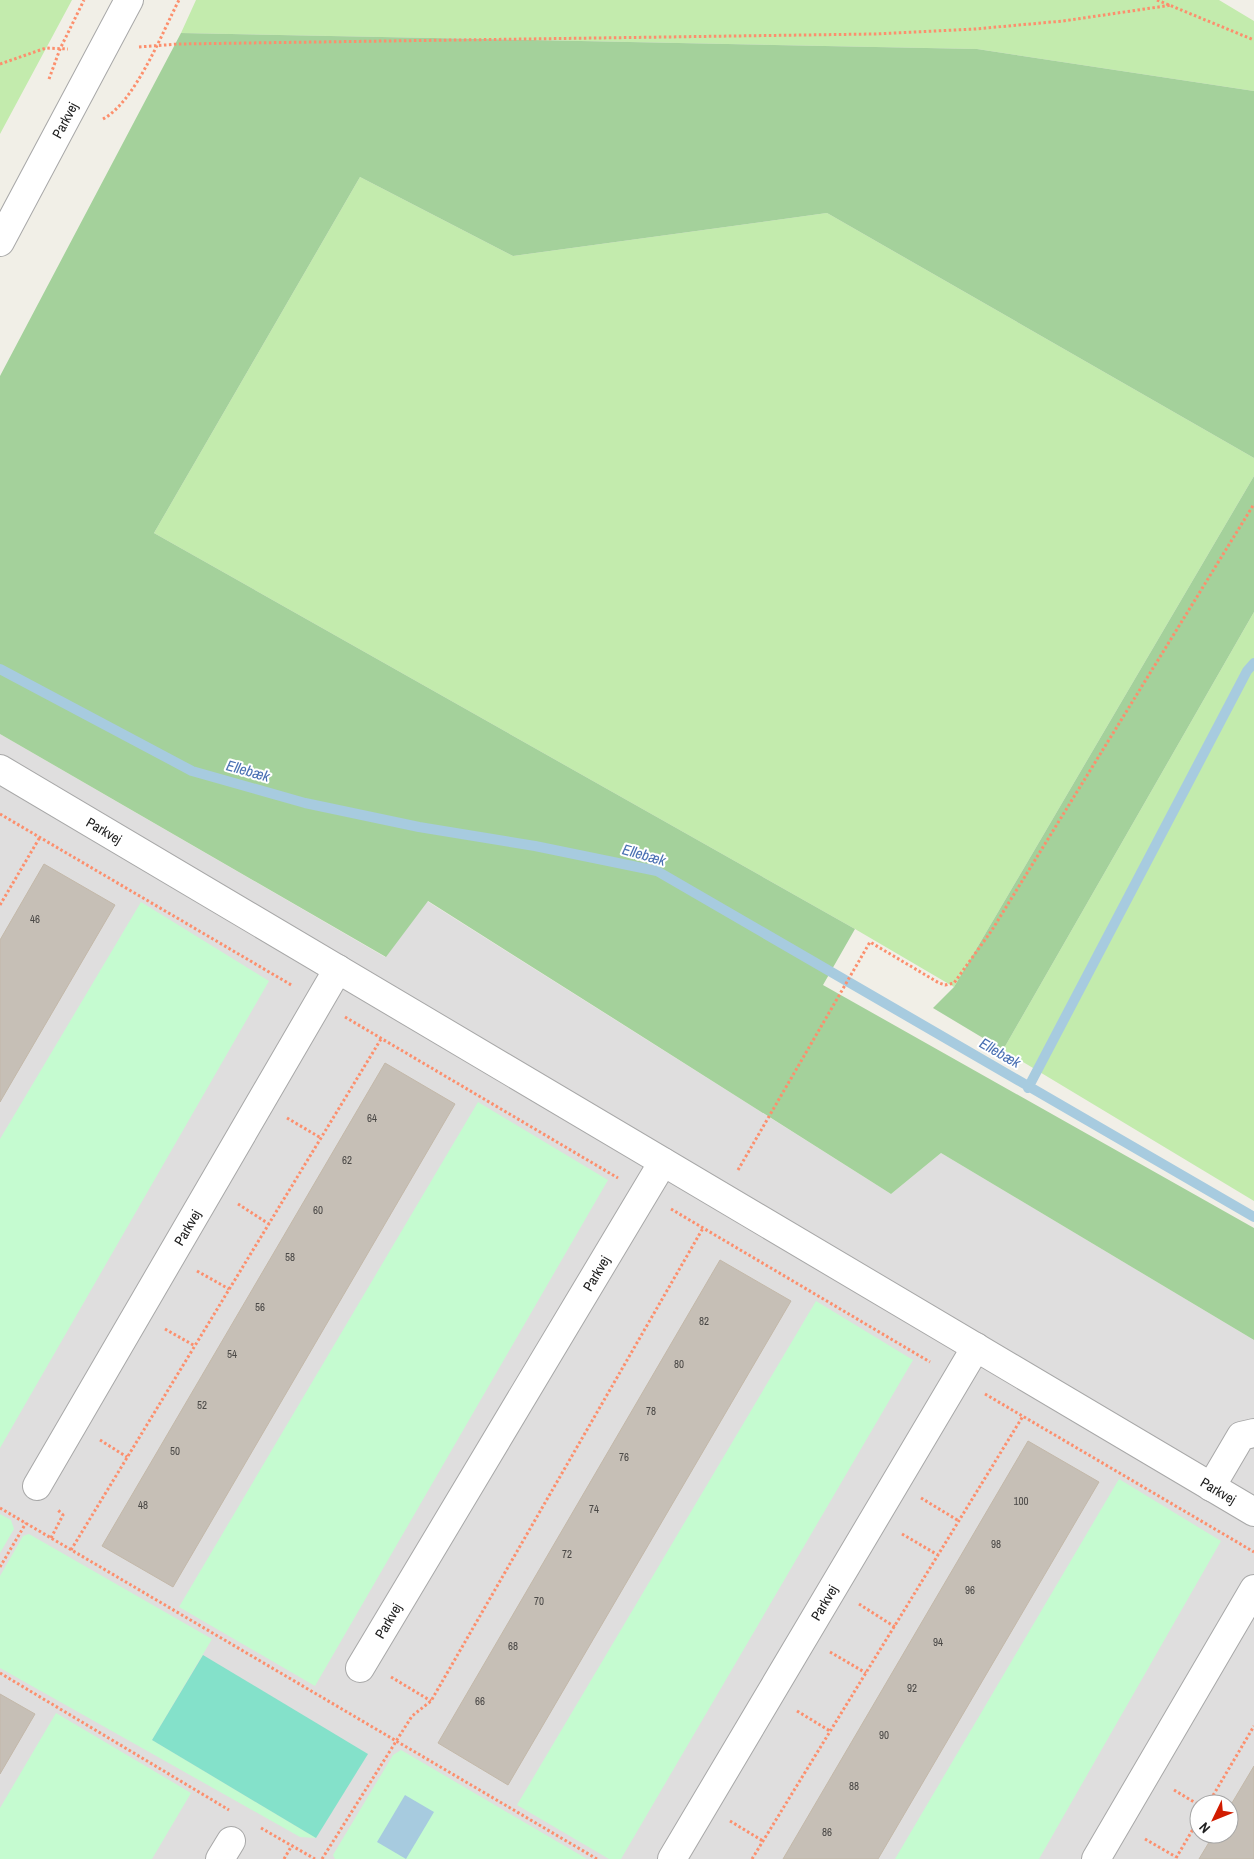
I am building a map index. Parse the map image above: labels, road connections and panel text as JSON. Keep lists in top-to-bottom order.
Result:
{
  "streets": {
    "street": ["Parkvej"]
  },
  "water": ["Ellebæk"],
  "house_numbers": [
    "46",
    "64",
    "62",
    "60",
    "58",
    "56",
    "82",
    "54",
    "80",
    "52",
    "78",
    "50",
    "76",
    "100",
    "48",
    "74",
    "98",
    "72",
    "96",
    "70",
    "94",
    "68",
    "92",
    "66",
    "90",
    "88",
    "86"
  ],
  "north": "bottom left"
}
